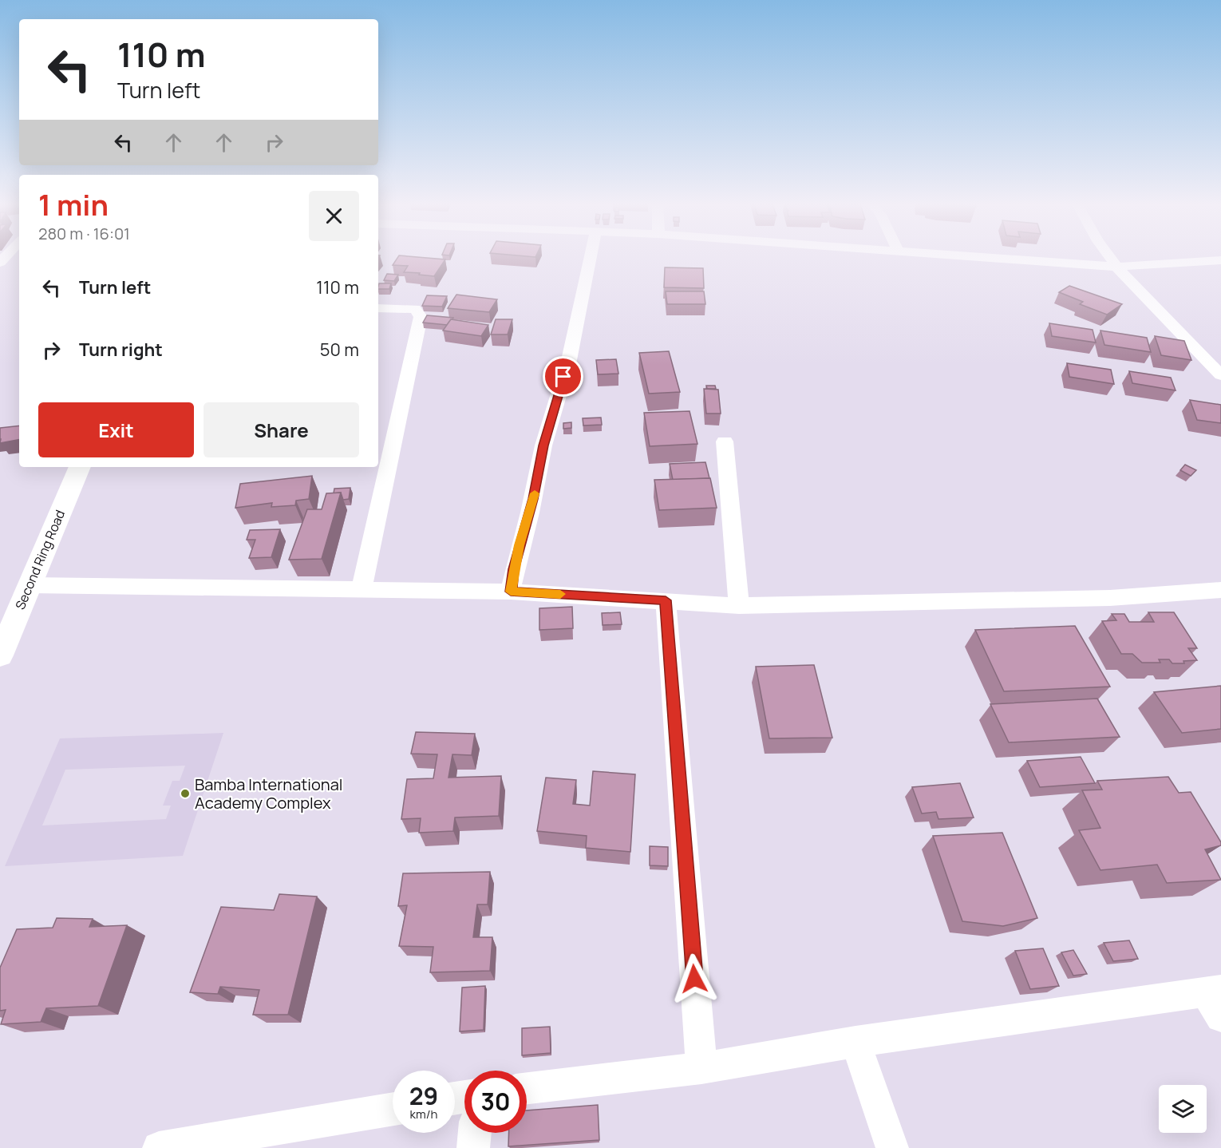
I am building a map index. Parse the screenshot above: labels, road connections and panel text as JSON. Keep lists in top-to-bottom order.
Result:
{
  "streets": {
    "street": ["Second Ring Road"]
  },
  "places": ["Bamba International Academy Complex"],
  "page": {
    "turn": ["110 m", "Turn left"],
    "heading": ["1 min", "280 m · 16:01"],
    "list": [
      {
        "name": "Turn left",
        "value": "110 m"
      },
      {
        "name": "Turn right",
        "value": "50 m"
      }
    ],
    "buttons": ["Exit", "Share"],
    "speed": "29 km/h",
    "limit": "30"
  }
}
